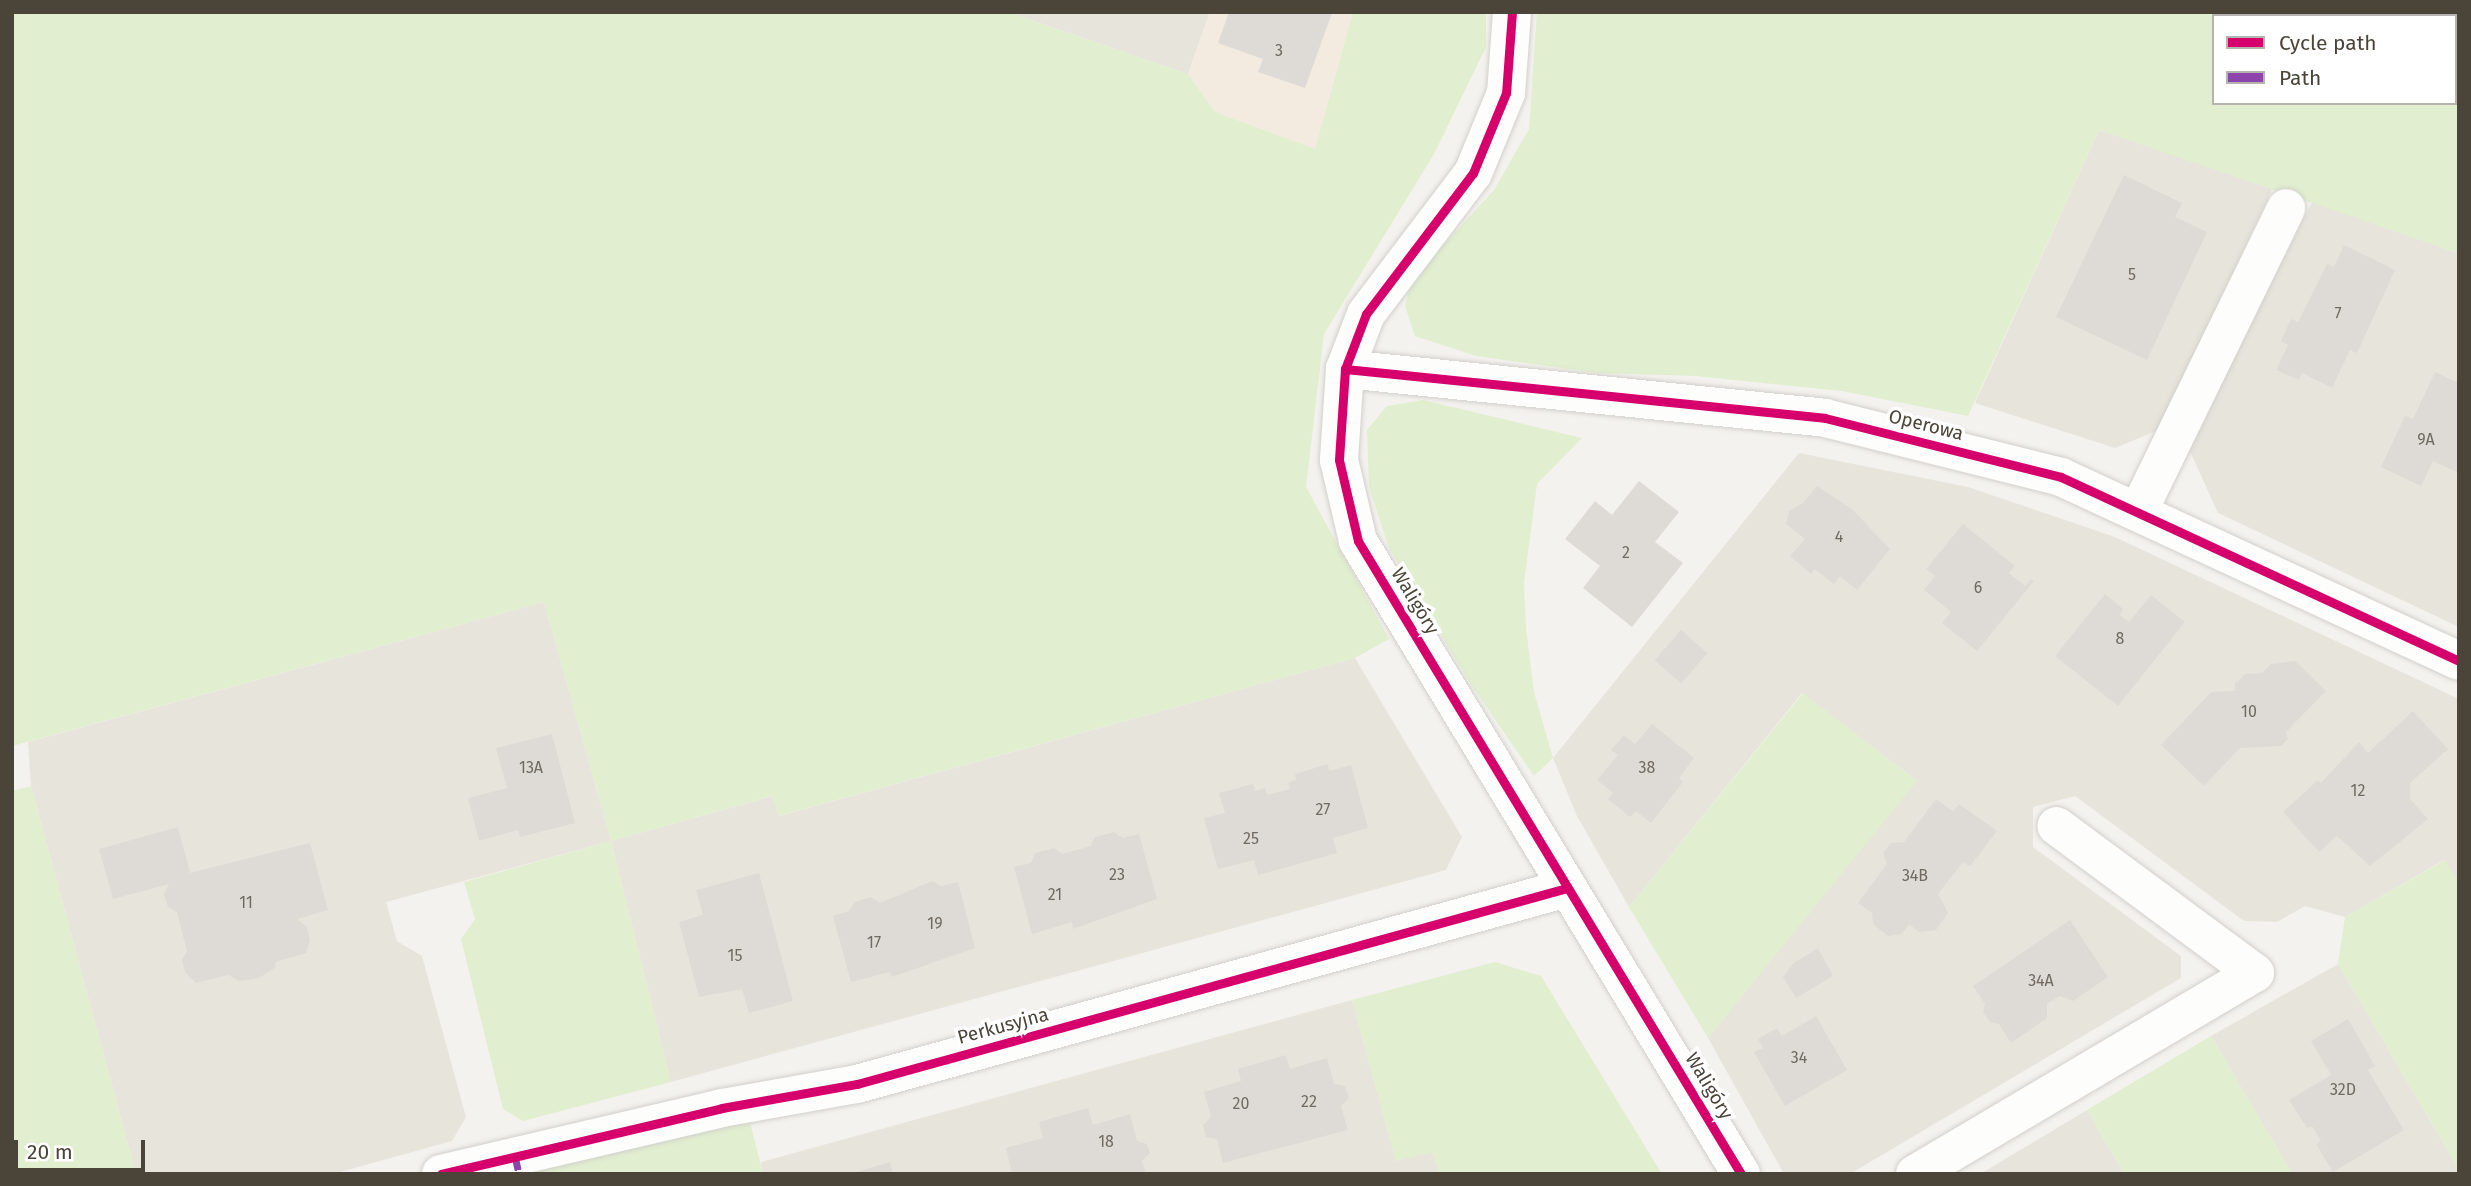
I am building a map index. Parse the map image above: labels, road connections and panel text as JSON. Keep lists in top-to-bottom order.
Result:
{
  "streets": {
    "street": ["Operowa", "Waligóry", "Perkusyjna"]
  },
  "crossings": [
    ["Operowa", "Waligóry"],
    ["Waligóry", "Perkusyjna"]
  ],
  "house_numbers": [
    "3",
    "5",
    "7",
    "9A",
    "4",
    "2",
    "6",
    "8",
    "10",
    "13A",
    "38",
    "12",
    "27",
    "25",
    "23",
    "34B",
    "21",
    "11",
    "19",
    "17",
    "15",
    "34A",
    "34",
    "32D",
    "22",
    "20",
    "18"
  ],
  "legend": ["Cycle path", "Path"],
  "scale_bar": "20 m"
}
